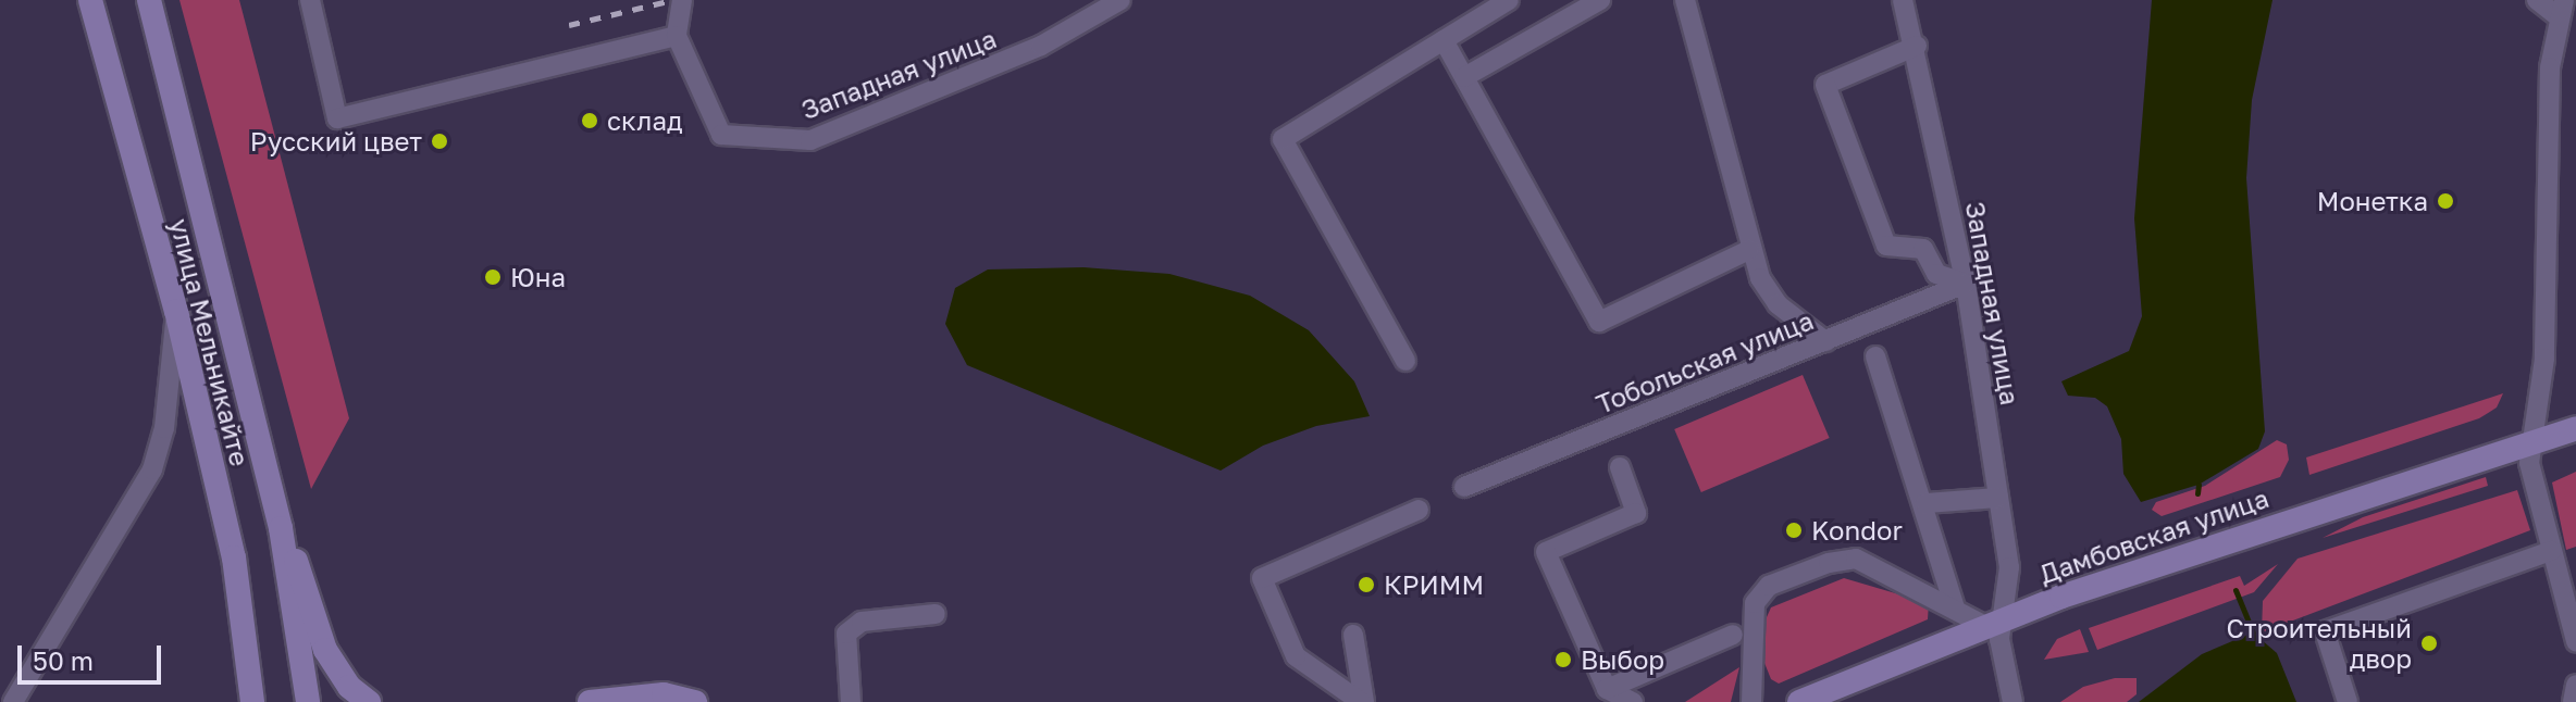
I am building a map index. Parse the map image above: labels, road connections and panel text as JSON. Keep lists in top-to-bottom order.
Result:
{
  "streets": {
    "main road": ["улица Мельникайте", "Дамбовская улица"],
    "street": ["Западная улица", "Тобольская улица"]
  },
  "crossings": [
    ["Западная улица", "Тобольская улица"],
    ["Западная улица", "Дамбовская улица"]
  ],
  "places": [
    "склад",
    "Русский цвет",
    "Монетка",
    "Юна",
    "Kondor",
    "КРИММ",
    "Строительный двор",
    "Выбор"
  ],
  "scale_bar": "50 m"
}
